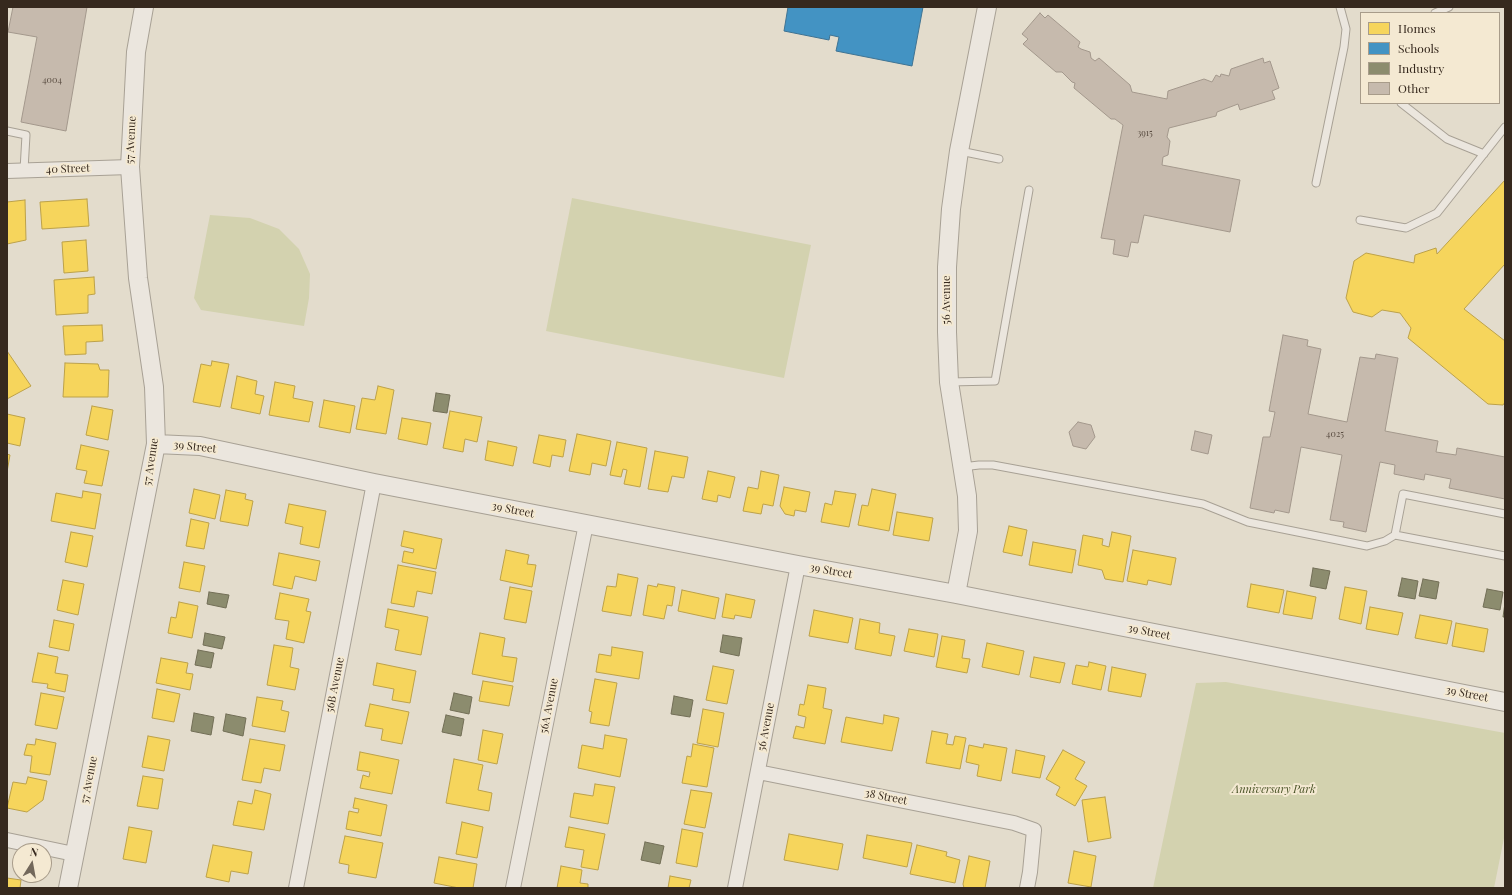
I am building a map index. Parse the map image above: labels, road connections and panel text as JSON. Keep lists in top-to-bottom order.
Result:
{
  "streets": {
    "street": [
      "57 Avenue",
      "40 Street",
      "56 Avenue",
      "39 Street",
      "56B Avenue",
      "56A Avenue",
      "38 Street"
    ]
  },
  "crossings": [
    ["57 Avenue", "40 Street"],
    ["57 Avenue", "39 Street"],
    ["56 Avenue", "39 Street"],
    ["56 Avenue", "38 Street"],
    ["39 Street", "56B Avenue"],
    ["39 Street", "56A Avenue"]
  ],
  "parks": ["Anniversary Park"],
  "house_numbers": ["4004", "3915", "4025"],
  "legend": [
    "Homes",
    "Schools",
    "Industry",
    "Other"
  ],
  "north": "top"
}
